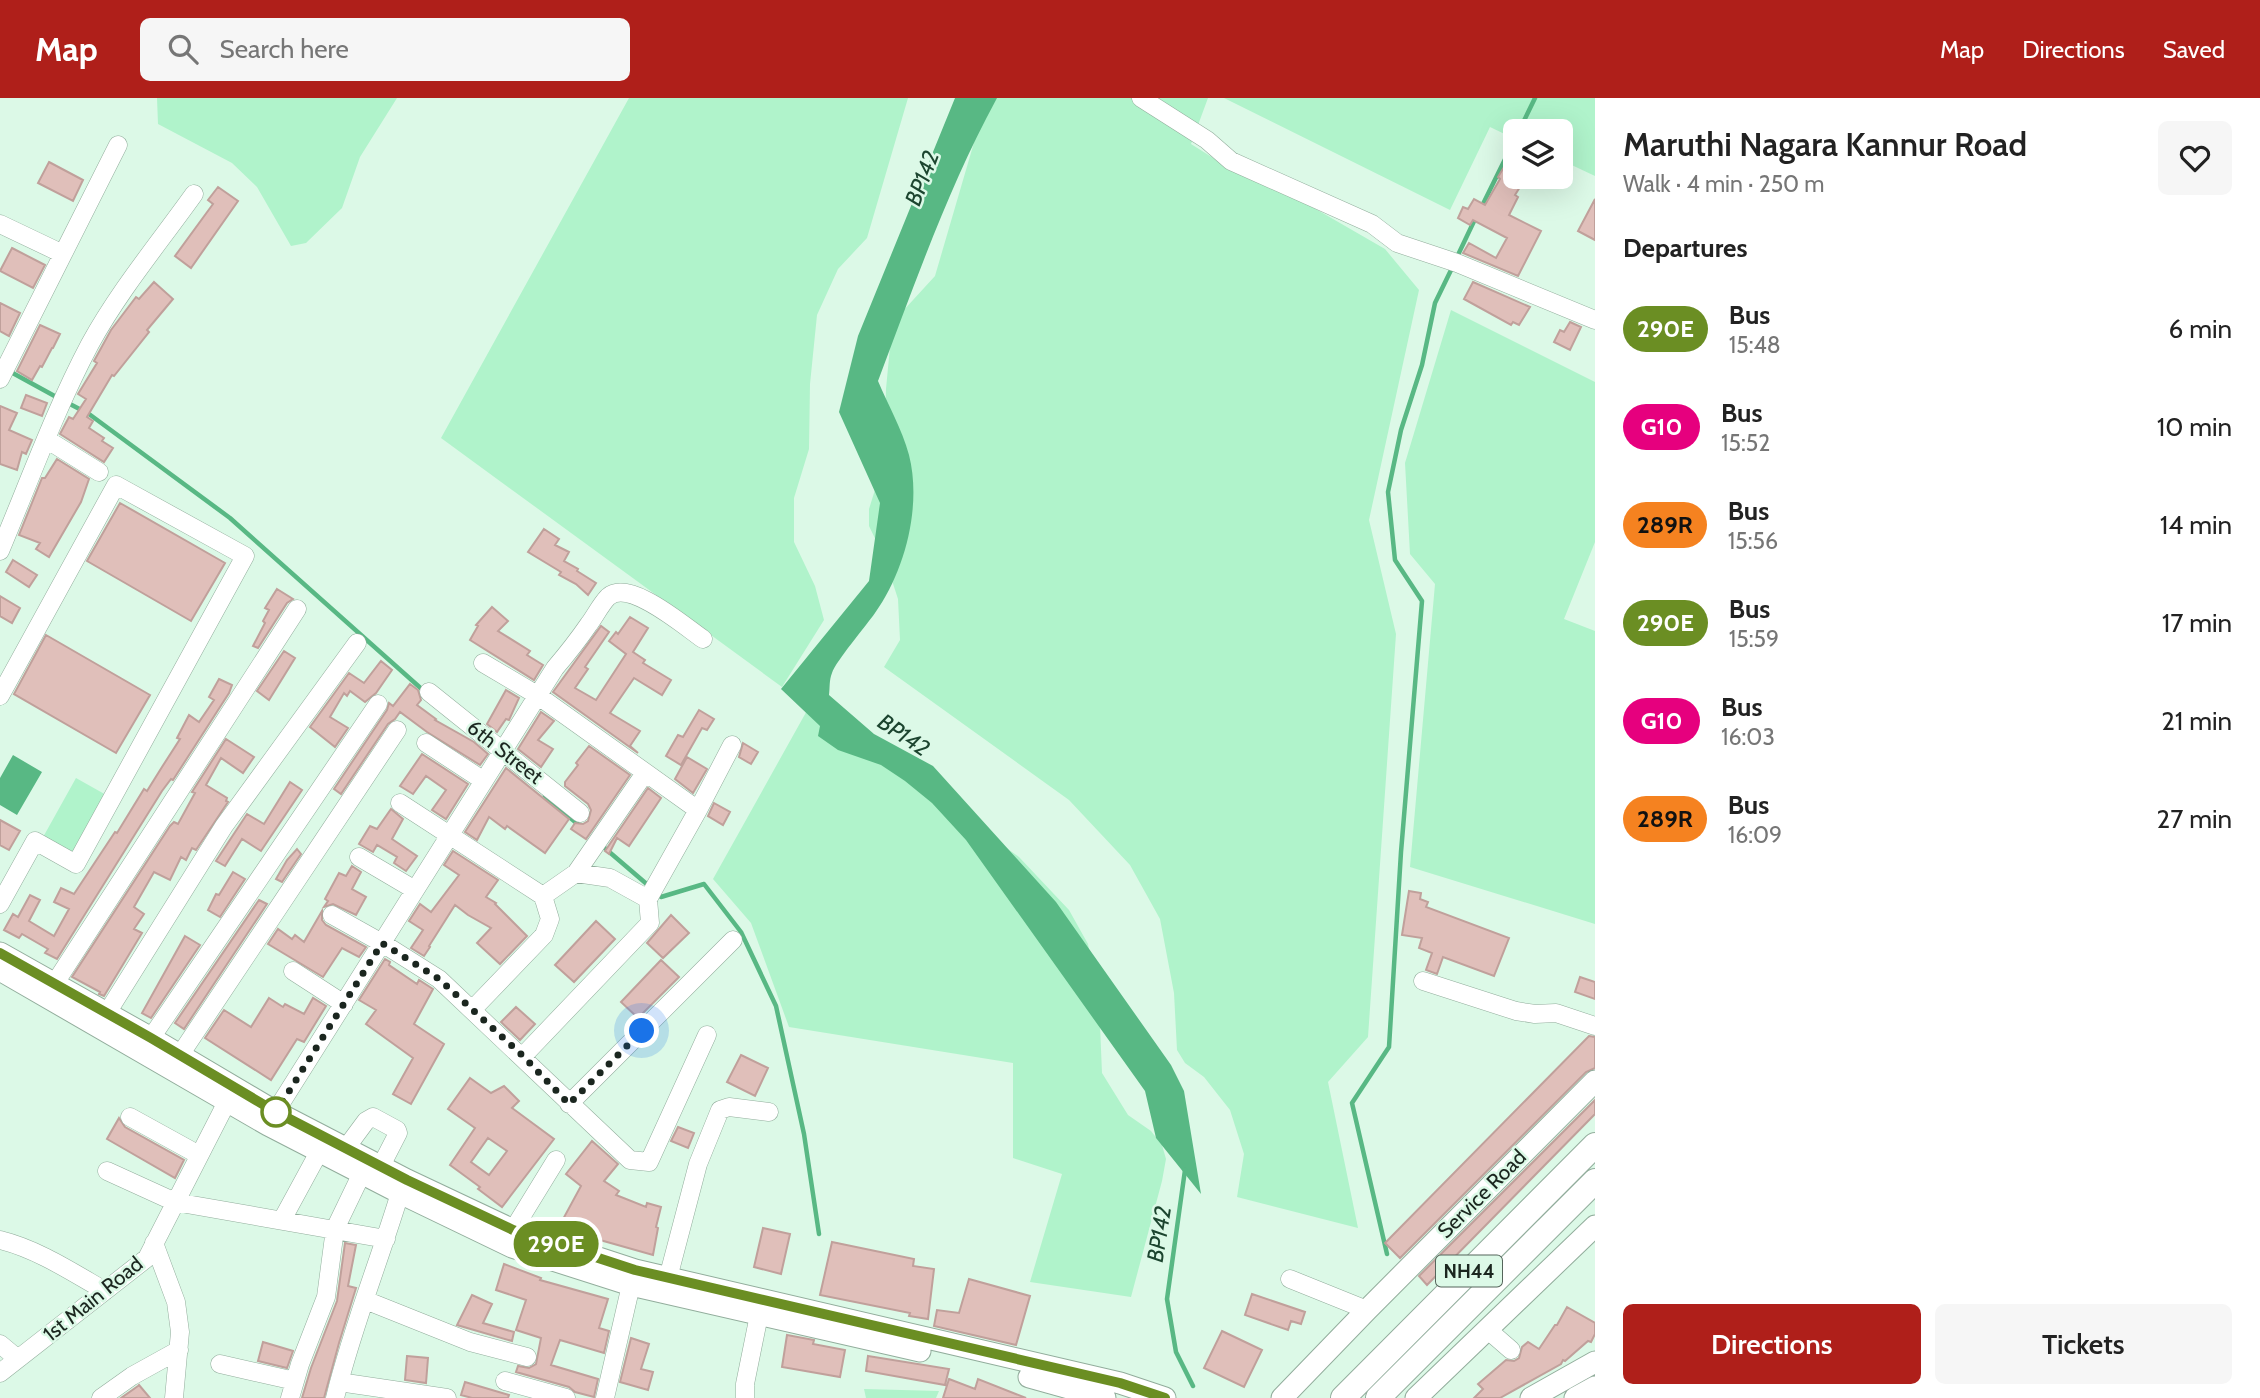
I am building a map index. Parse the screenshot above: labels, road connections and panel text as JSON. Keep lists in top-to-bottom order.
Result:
{
  "streets": {
    "highway": ["NH44"],
    "main road": ["Service Road"],
    "street": ["6th Street", "1st Main Road"]
  },
  "water": ["BP142"],
  "lines": ["bus line 290E"],
  "page": {
    "header": "Map",
    "search": "Search here",
    "nav": ["Map", "Directions", "Saved"],
    "on_map": "290E",
    "heading": [
      ["Maruthi Nagara Kannur Road", "Walk · 4 min · 250 m"],
      "Departures"
    ],
    "list": [
      {
        "mark": "290E",
        "name": "Bus",
        "note": "15:48",
        "value": "6 min"
      },
      {
        "mark": "G10",
        "name": "Bus",
        "note": "15:52",
        "value": "10 min"
      },
      {
        "mark": "289R",
        "name": "Bus",
        "note": "15:56",
        "value": "14 min"
      },
      {
        "mark": "290E",
        "name": "Bus",
        "note": "15:59",
        "value": "17 min"
      },
      {
        "mark": "G10",
        "name": "Bus",
        "note": "16:03",
        "value": "21 min"
      },
      {
        "mark": "289R",
        "name": "Bus",
        "note": "16:09",
        "value": "27 min"
      }
    ],
    "buttons": ["Directions", "Tickets"]
  }
}
